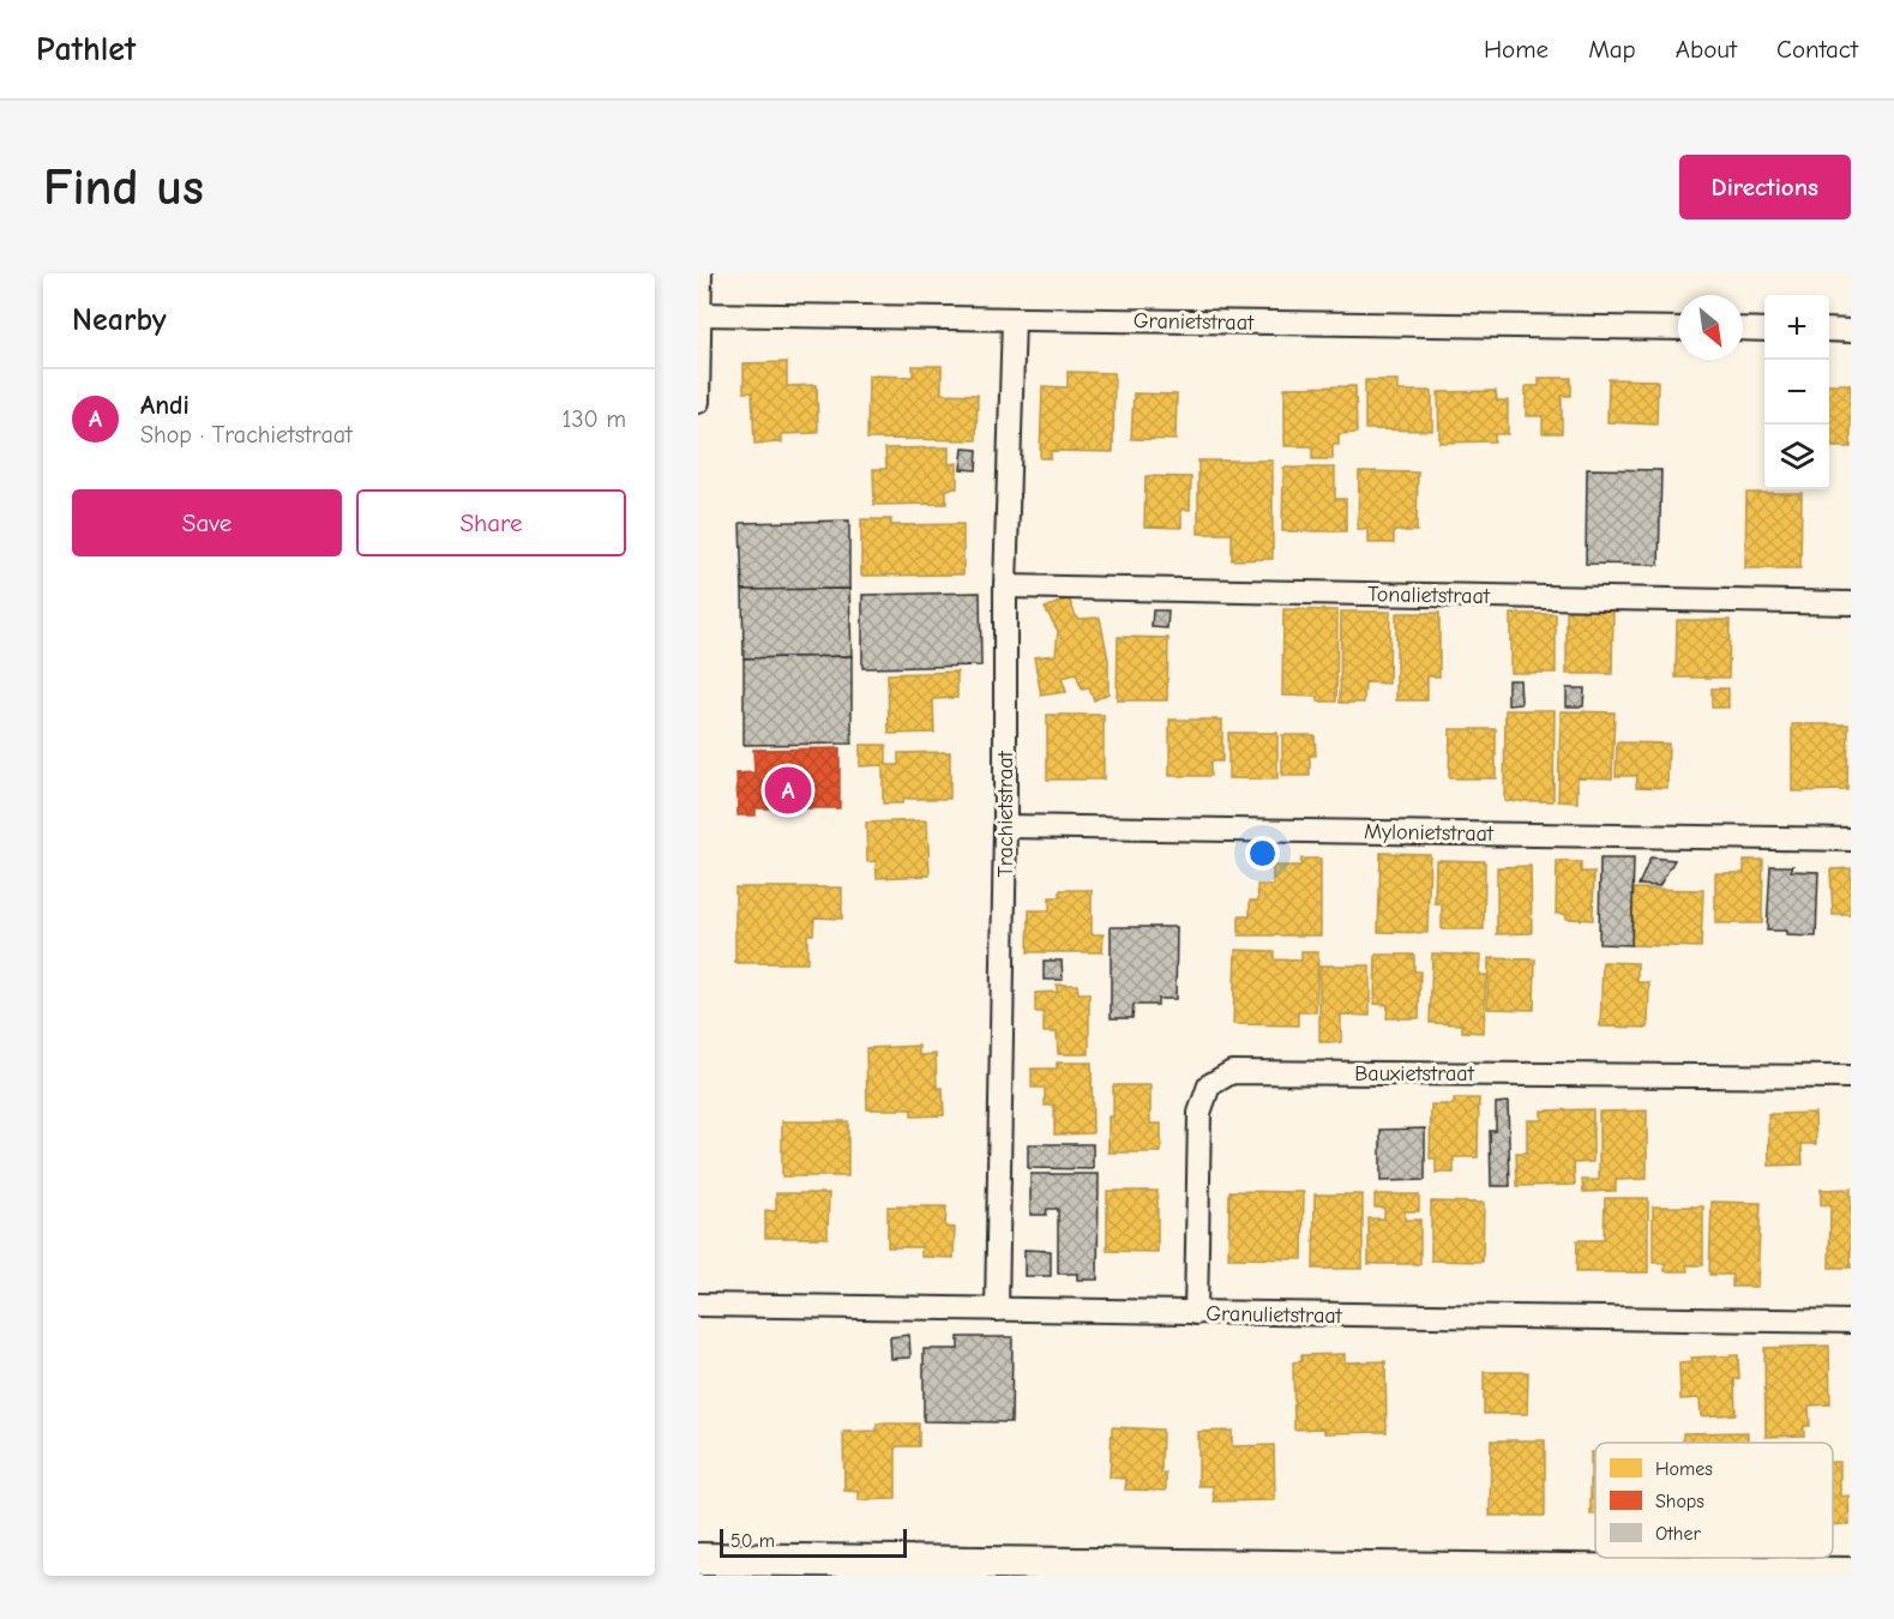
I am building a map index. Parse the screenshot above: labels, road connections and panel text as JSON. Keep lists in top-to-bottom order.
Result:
{
  "streets": {
    "street": [
      "Granietstraat",
      "Tonalietstraat",
      "Trachietstraat",
      "Mylonietstraat",
      "Bauxietstraat",
      "Granulietstraat"
    ]
  },
  "crossings": [
    ["Granietstraat", "Trachietstraat"],
    ["Tonalietstraat", "Trachietstraat"],
    ["Trachietstraat", "Mylonietstraat"],
    ["Trachietstraat", "Granulietstraat"],
    ["Bauxietstraat", "Granulietstraat"]
  ],
  "legend": ["Homes", "Shops", "Other"],
  "scale_bar": "50 m",
  "north": "bottom right",
  "page": {
    "header": "Pathlet",
    "nav": [
      "Home",
      "Map",
      "About",
      "Contact"
    ],
    "buttons": [
      "Directions",
      ["Save", "Share"]
    ],
    "title": "Find us",
    "heading": "Nearby",
    "map_buttons": ["+", "−"],
    "list": [
      {
        "mark": "A",
        "name": "Andi",
        "note": "Shop · Trachietstraat",
        "value": "130 m"
      }
    ],
    "pins": "A",
    "scale": "50 m"
  }
}
